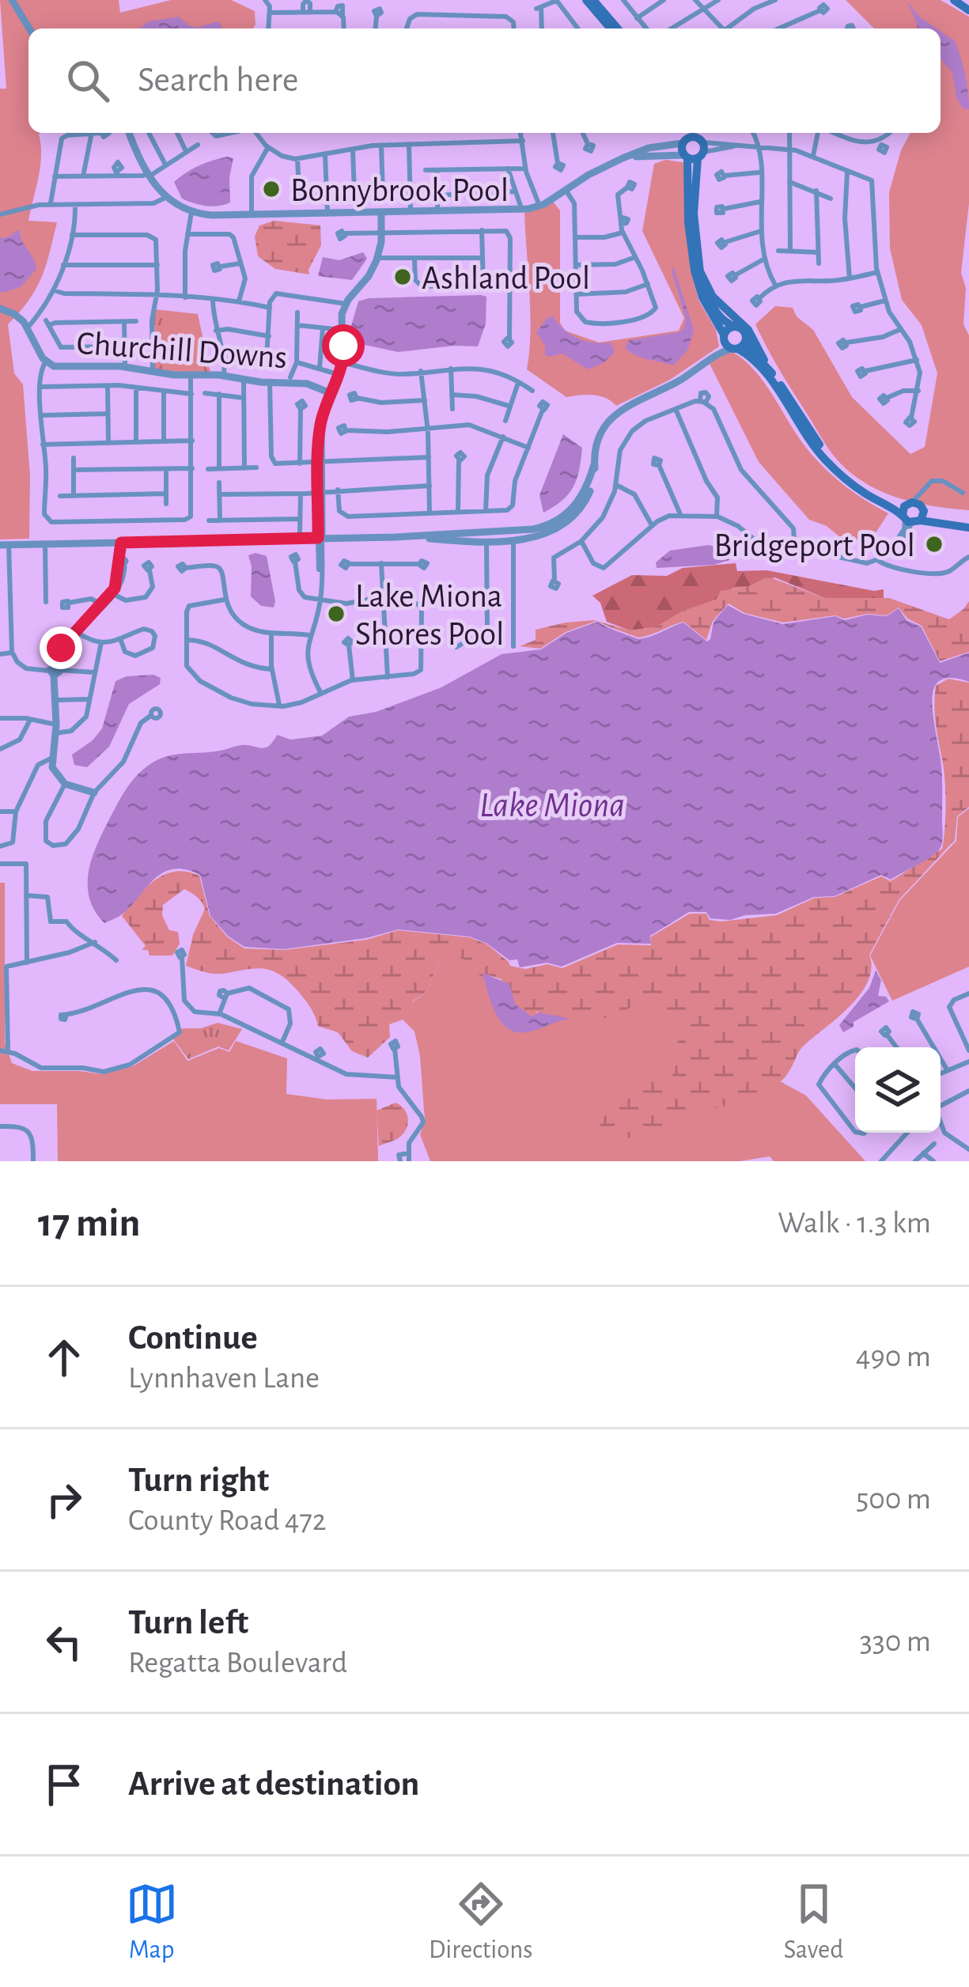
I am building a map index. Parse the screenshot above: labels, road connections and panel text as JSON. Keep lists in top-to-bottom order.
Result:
{
  "streets": {
    "street": ["Churchill Downs"]
  },
  "water": ["Lake Miona"],
  "places": [
    "Bonnybrook Pool",
    "Ashland Pool",
    "Bridgeport Pool",
    "Lake Miona Shores Pool"
  ],
  "page": {
    "search": "Search here",
    "heading": ["17 min", "Walk · 1.3 km"],
    "list": [
      ["Continue", "Lynnhaven Lane", "490 m"],
      ["Turn right", "County Road 472", "500 m"],
      ["Turn left", "Regatta Boulevard", "330 m"],
      "Arrive at destination"
    ],
    "nav": ["Map", "Directions", "Saved"]
  }
}
